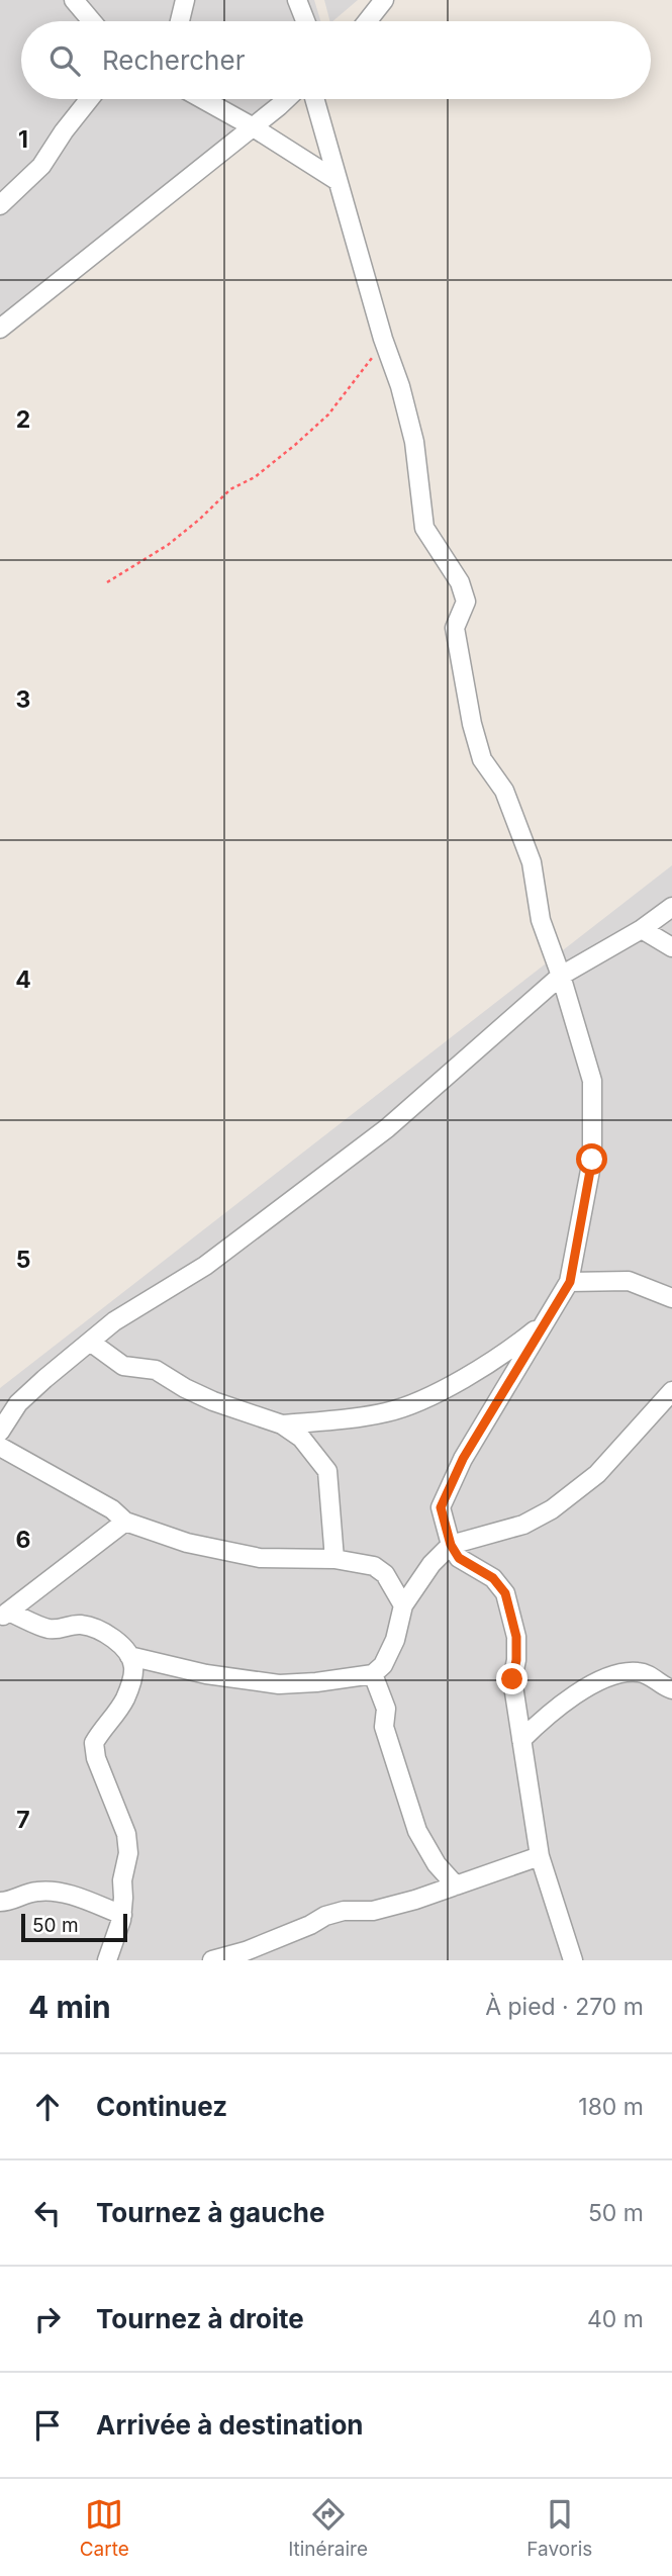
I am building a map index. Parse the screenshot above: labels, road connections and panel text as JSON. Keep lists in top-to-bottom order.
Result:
{
  "scale_bar": "50 m",
  "page": {
    "search": "Rechercher",
    "scale": "50 m",
    "heading": ["4 min", "À pied · 270 m"],
    "list": [
      ["Continuez", "180 m"],
      ["Tournez à gauche", "50 m"],
      ["Tournez à droite", "40 m"],
      "Arrivée à destination"
    ],
    "nav": ["Carte", "Itinéraire", "Favoris"]
  },
  "grid": {
    "rows": [
      "1",
      "2",
      "3",
      "4",
      "5",
      "6",
      "7"
    ]
  }
}
